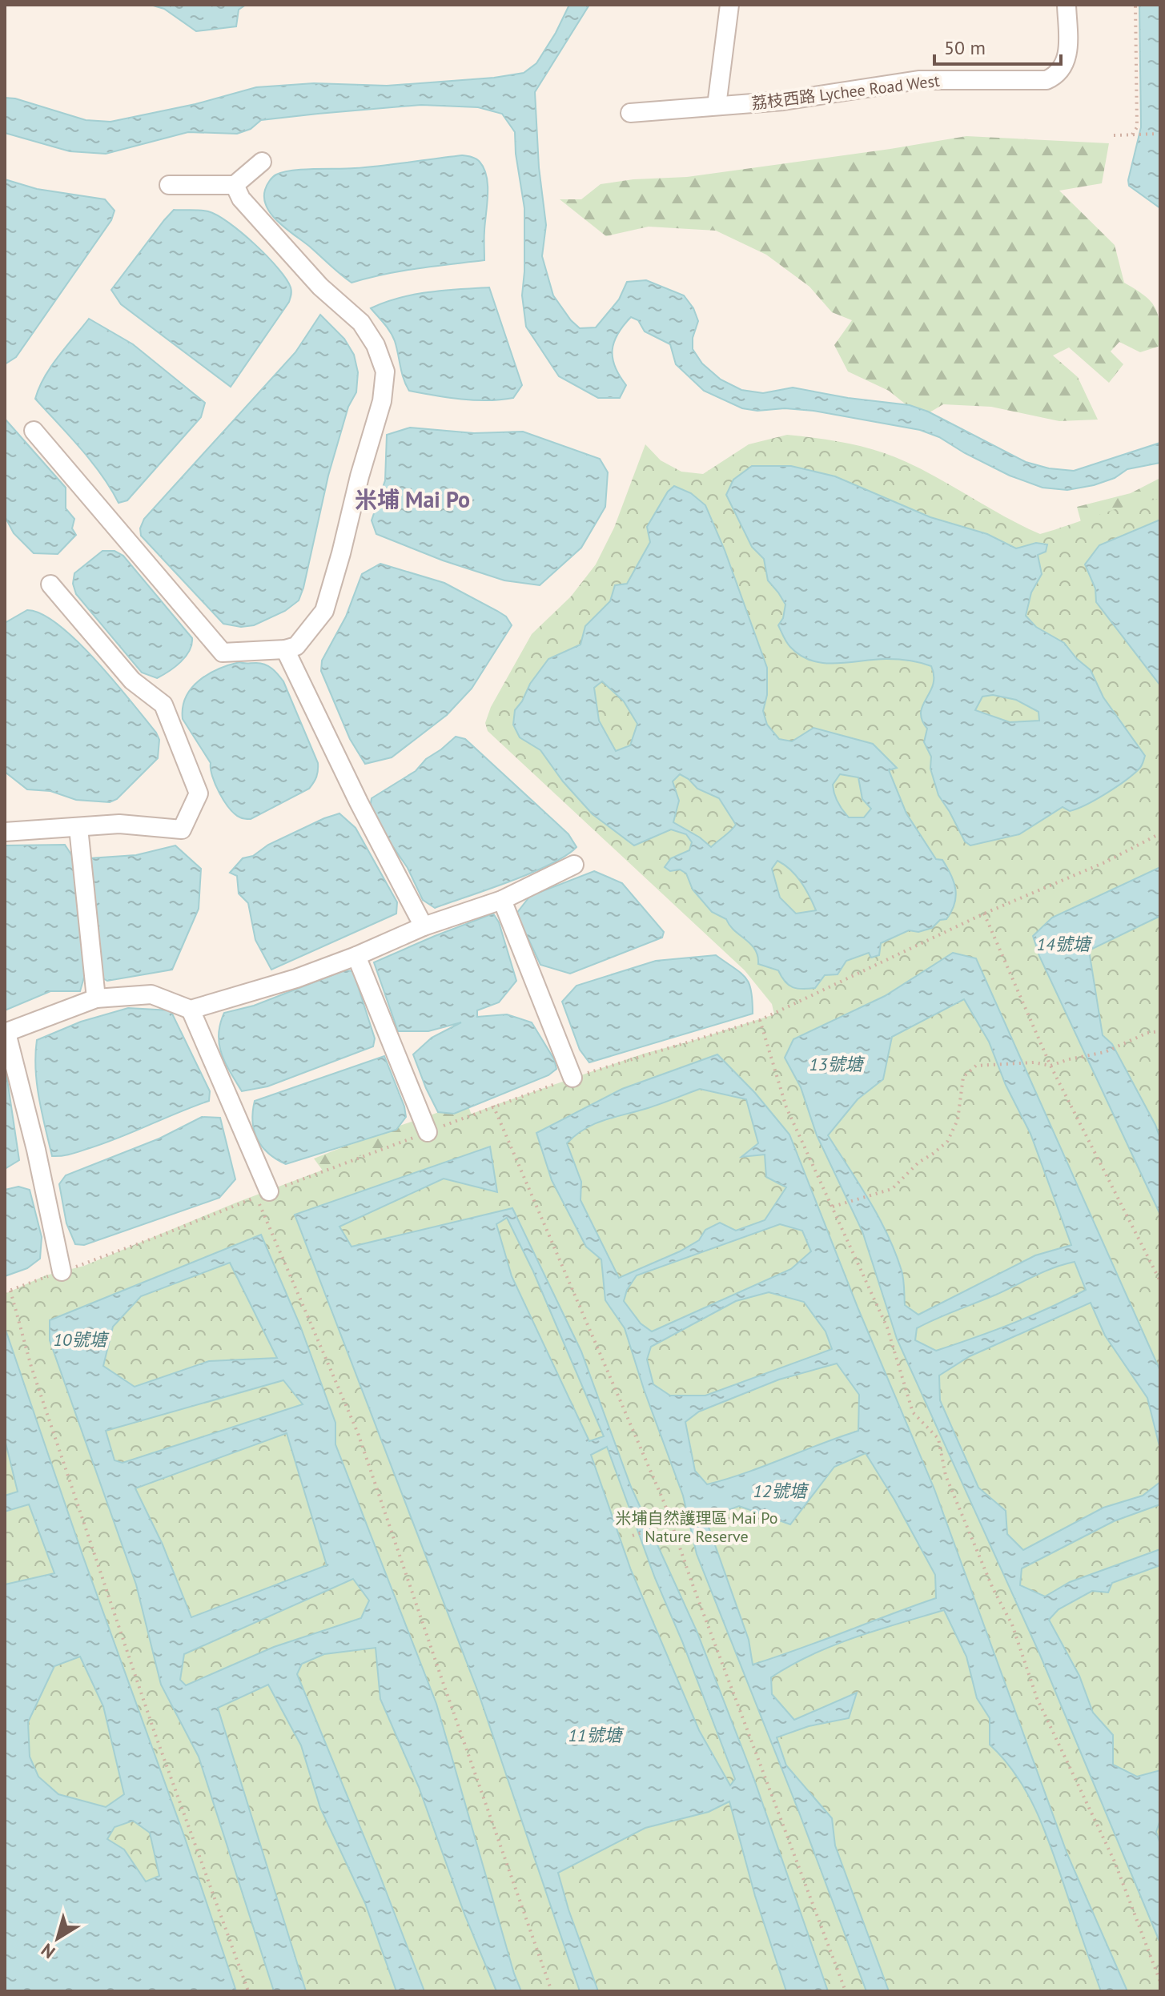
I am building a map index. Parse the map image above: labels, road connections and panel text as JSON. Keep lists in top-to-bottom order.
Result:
{
  "streets": {
    "street": ["荔枝西路 Lychee Road West"]
  },
  "districts": ["米埔 Mai Po"],
  "water": [
    "14號塘",
    "13號塘",
    "10號塘",
    "12號塘",
    "11號塘"
  ],
  "parks": ["米埔自然護理區 Mai Po Nature Reserve"],
  "scale_bar": "50 m",
  "north": "bottom left"
}
